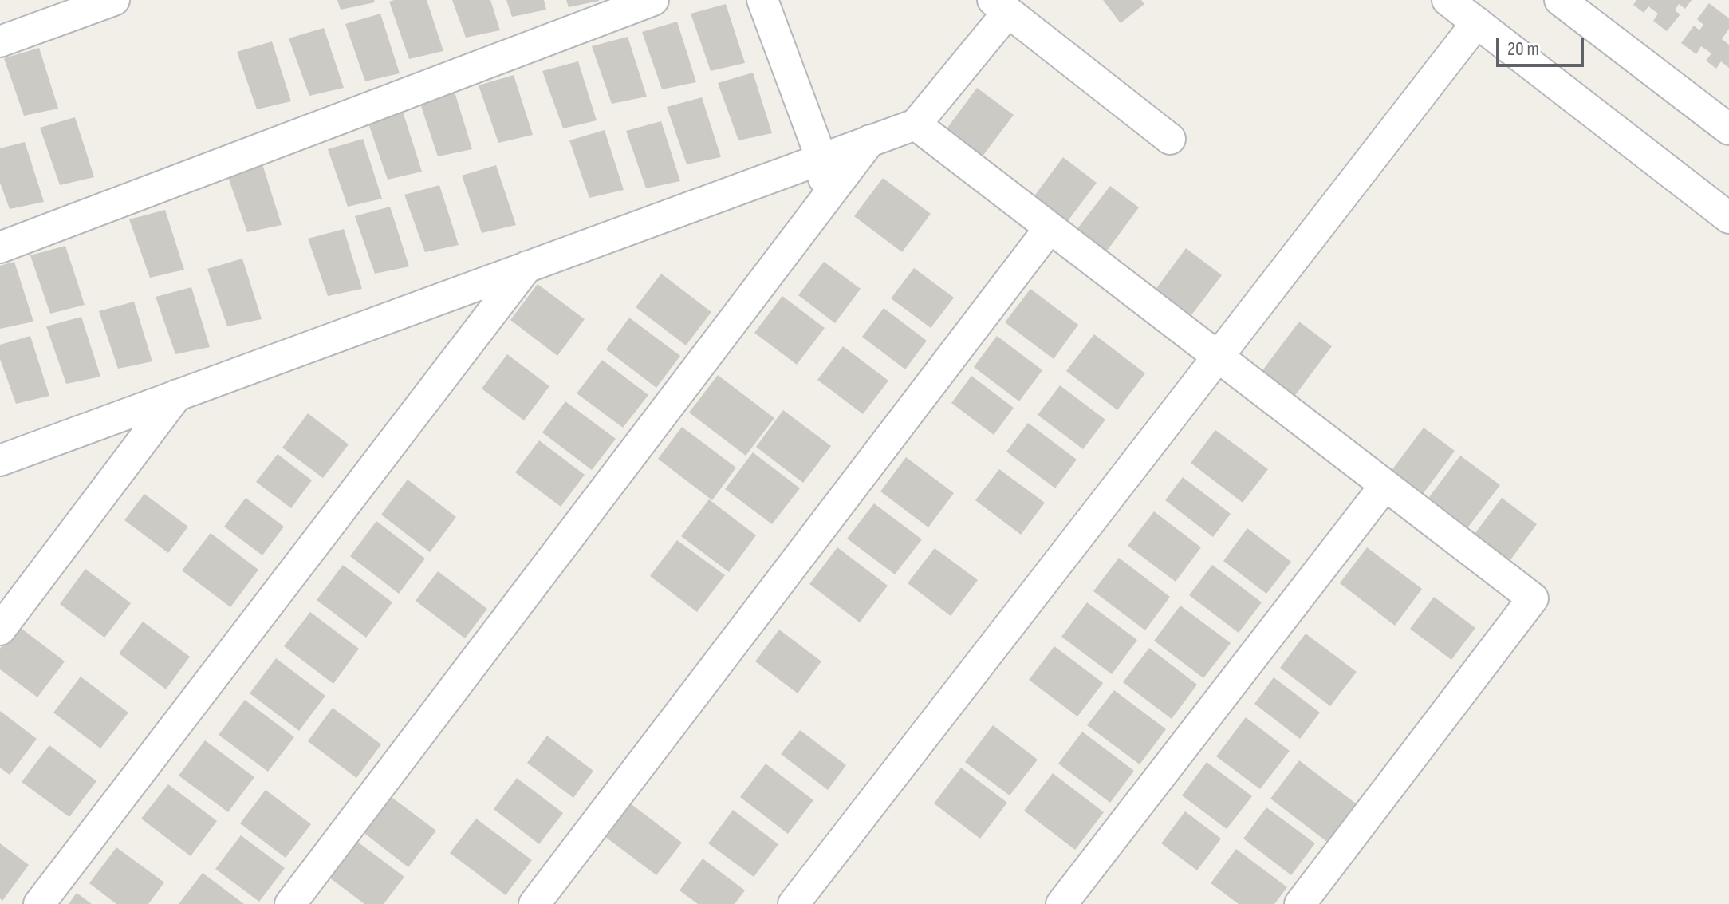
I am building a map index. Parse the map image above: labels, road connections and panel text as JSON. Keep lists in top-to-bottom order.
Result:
{
  "scale_bar": "20 m"
}
